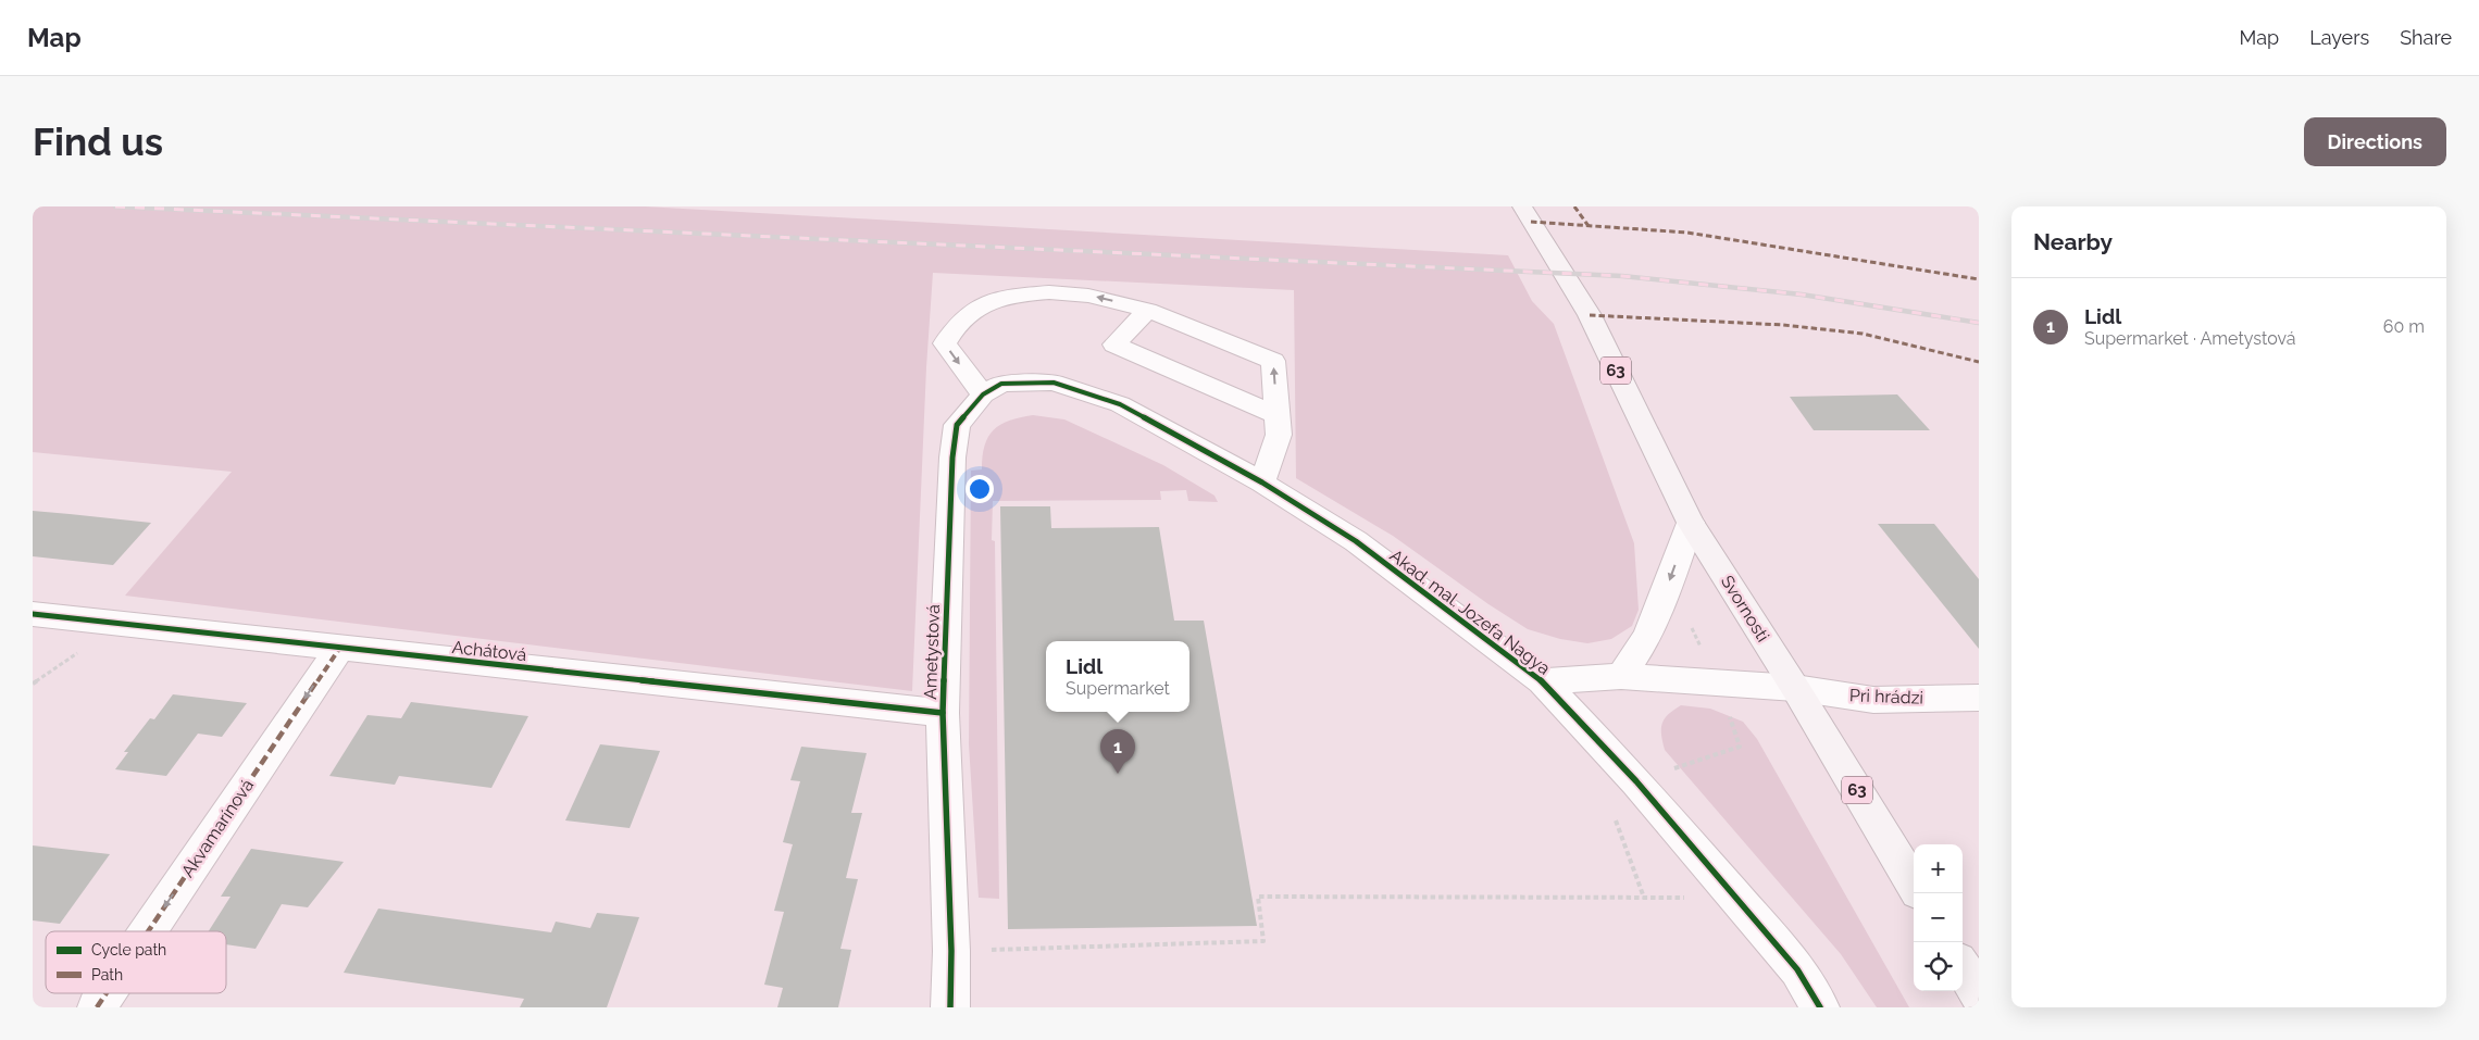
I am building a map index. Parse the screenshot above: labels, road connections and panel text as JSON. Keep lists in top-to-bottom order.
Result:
{
  "streets": {
    "main road": ["63", "Svornosti"],
    "street": [
      "Akad. mal. Jozefa Nagya",
      "Achátová",
      "Ametystová",
      "Pri hrádzi",
      "Akvamarínová"
    ]
  },
  "crossings": [
    ["Svornosti", "Pri hrádzi"],
    ["Akad. mal. Jozefa Nagya", "Ametystová"],
    ["Akad. mal. Jozefa Nagya", "Pri hrádzi"],
    ["Achátová", "Ametystová"],
    ["Achátová", "Akvamarínová"]
  ],
  "one_way": ["Akvamarínová"],
  "legend": ["Cycle path", "Path"],
  "page": {
    "header": "Map",
    "nav": ["Map", "Layers", "Share"],
    "buttons": "Directions",
    "title": "Find us",
    "heading": "Nearby",
    "list": [
      {
        "mark": "1",
        "name": "Lidl",
        "note": "Supermarket · Ametystová",
        "value": "60 m"
      }
    ],
    "popup": ["Lidl", "Supermarket"],
    "pins": "1",
    "map_buttons": ["+", "−"]
  }
}
